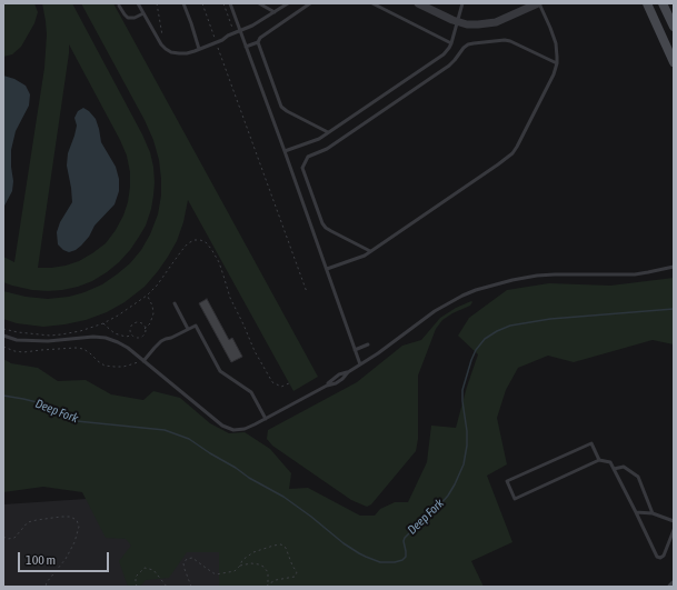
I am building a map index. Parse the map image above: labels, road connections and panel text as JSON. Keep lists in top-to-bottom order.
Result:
{
  "water": ["Deep Fork"],
  "scale_bar": "100 m"
}
